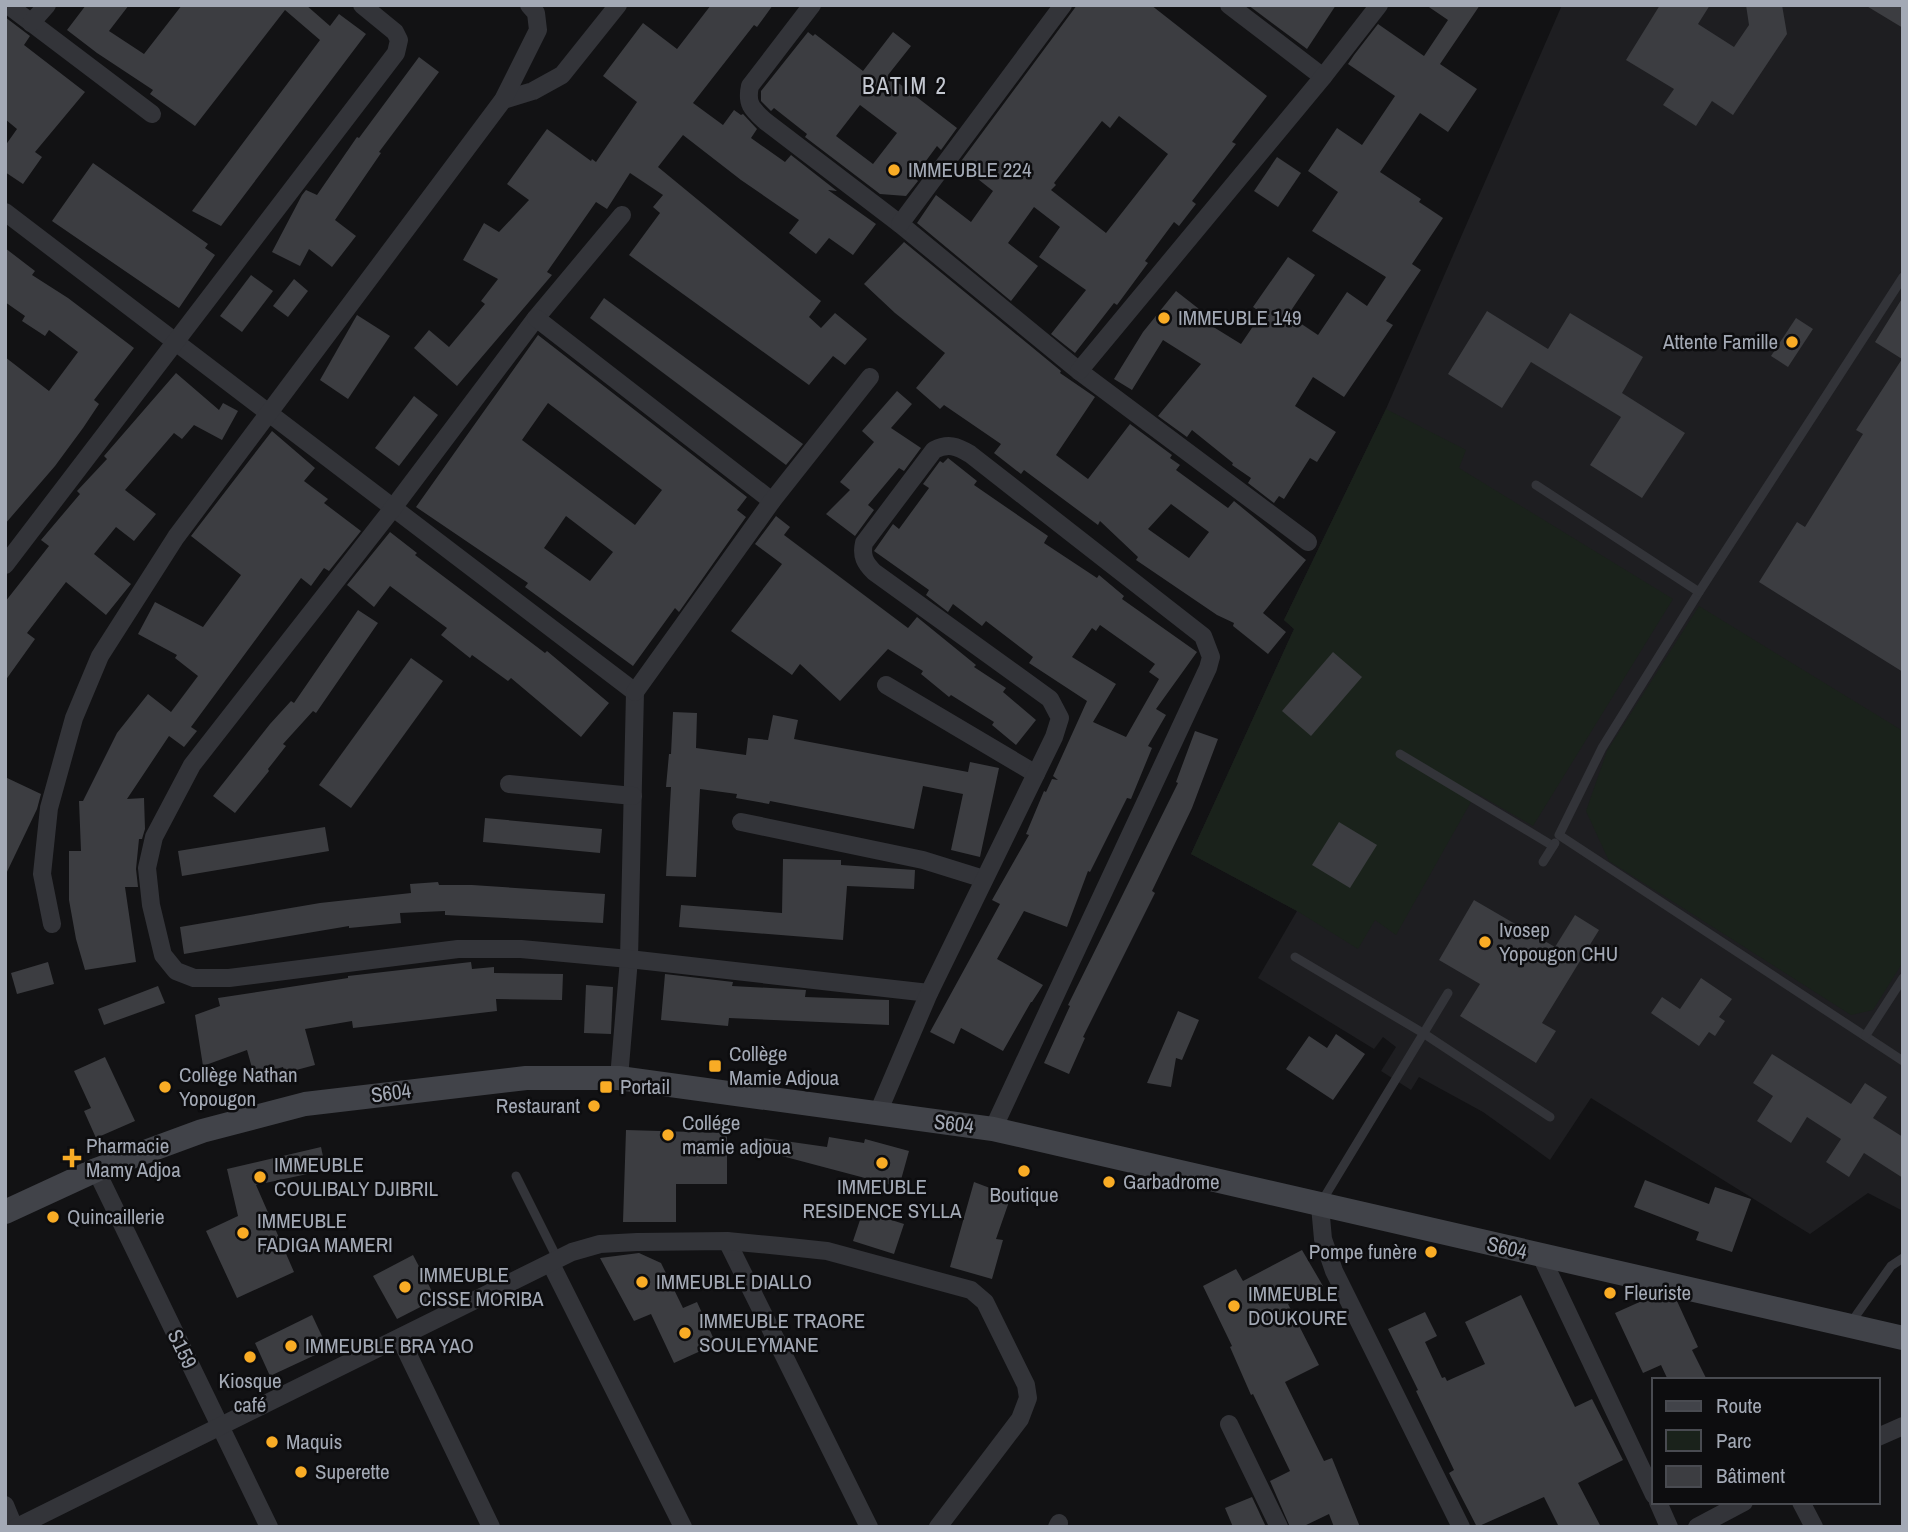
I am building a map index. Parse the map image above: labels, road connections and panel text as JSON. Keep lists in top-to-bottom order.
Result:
{
  "streets": {
    "street": ["S604", "S159"]
  },
  "crossings": [
    ["S604", "S159"]
  ],
  "districts": ["BATIM 2"],
  "places": {
    "other": [
      "IMMEUBLE 224",
      "IMMEUBLE 149",
      "Attente Famille",
      "Ivosep Yopougon CHU",
      "Collège Nathan Yopougon",
      "Restaurant",
      "Collége mamie adjoua",
      "IMMEUBLE RESIDENCE SYLLA",
      "Boutique",
      "IMMEUBLE COULIBALY DJIBRIL",
      "Garbadrome",
      "Quincaillerie",
      "IMMEUBLE FADIGA MAMERI",
      "Pompe funère",
      "IMMEUBLE DIALLO",
      "IMMEUBLE CISSE MORIBA",
      "Fleuriste",
      "IMMEUBLE DOUKOURE",
      "IMMEUBLE TRAORE SOULEYMANE",
      "IMMEUBLE BRA YAO",
      "Kiosque café",
      "Maquis",
      "Superette"
    ],
    "transit": ["Collège Mamie Adjoua", "Portail"],
    "health": ["Pharmacie Mamy Adjoa"]
  },
  "legend": ["Route", "Parc", "Bâtiment"]
}
